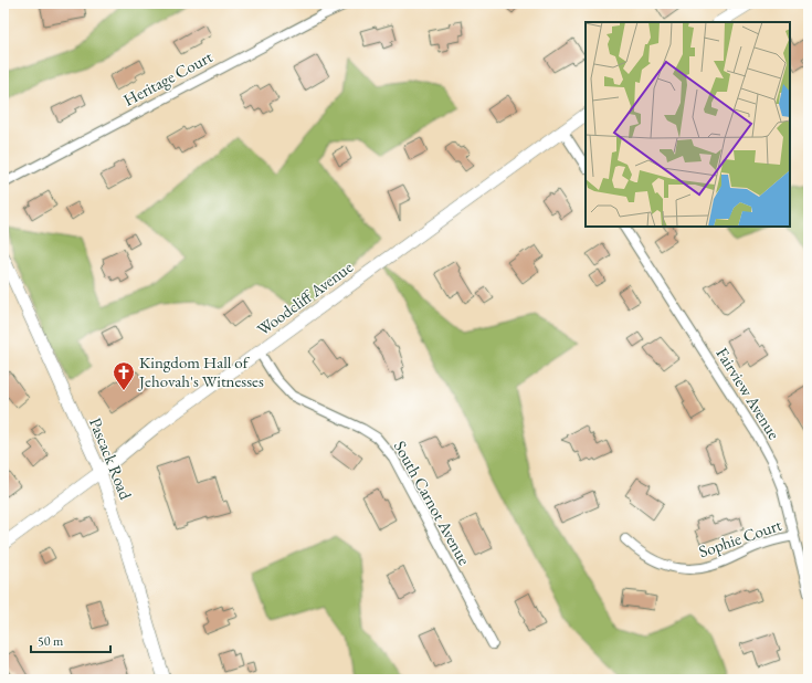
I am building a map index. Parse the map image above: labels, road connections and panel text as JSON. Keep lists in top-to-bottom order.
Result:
{
  "streets": {
    "main road": ["Woodcliff Avenue", "Pascack Road"],
    "street": [
      "Heritage Court",
      "Fairview Avenue",
      "South Carnot Avenue",
      "Sophie Court"
    ]
  },
  "crossings": [
    ["Woodcliff Avenue", "Pascack Road"],
    ["Woodcliff Avenue", "South Carnot Avenue"],
    ["Fairview Avenue", "Sophie Court"]
  ],
  "places": {
    "church": ["Kingdom Hall of Jehovah's Witnesses"]
  },
  "scale_bar": "50 m"
}
